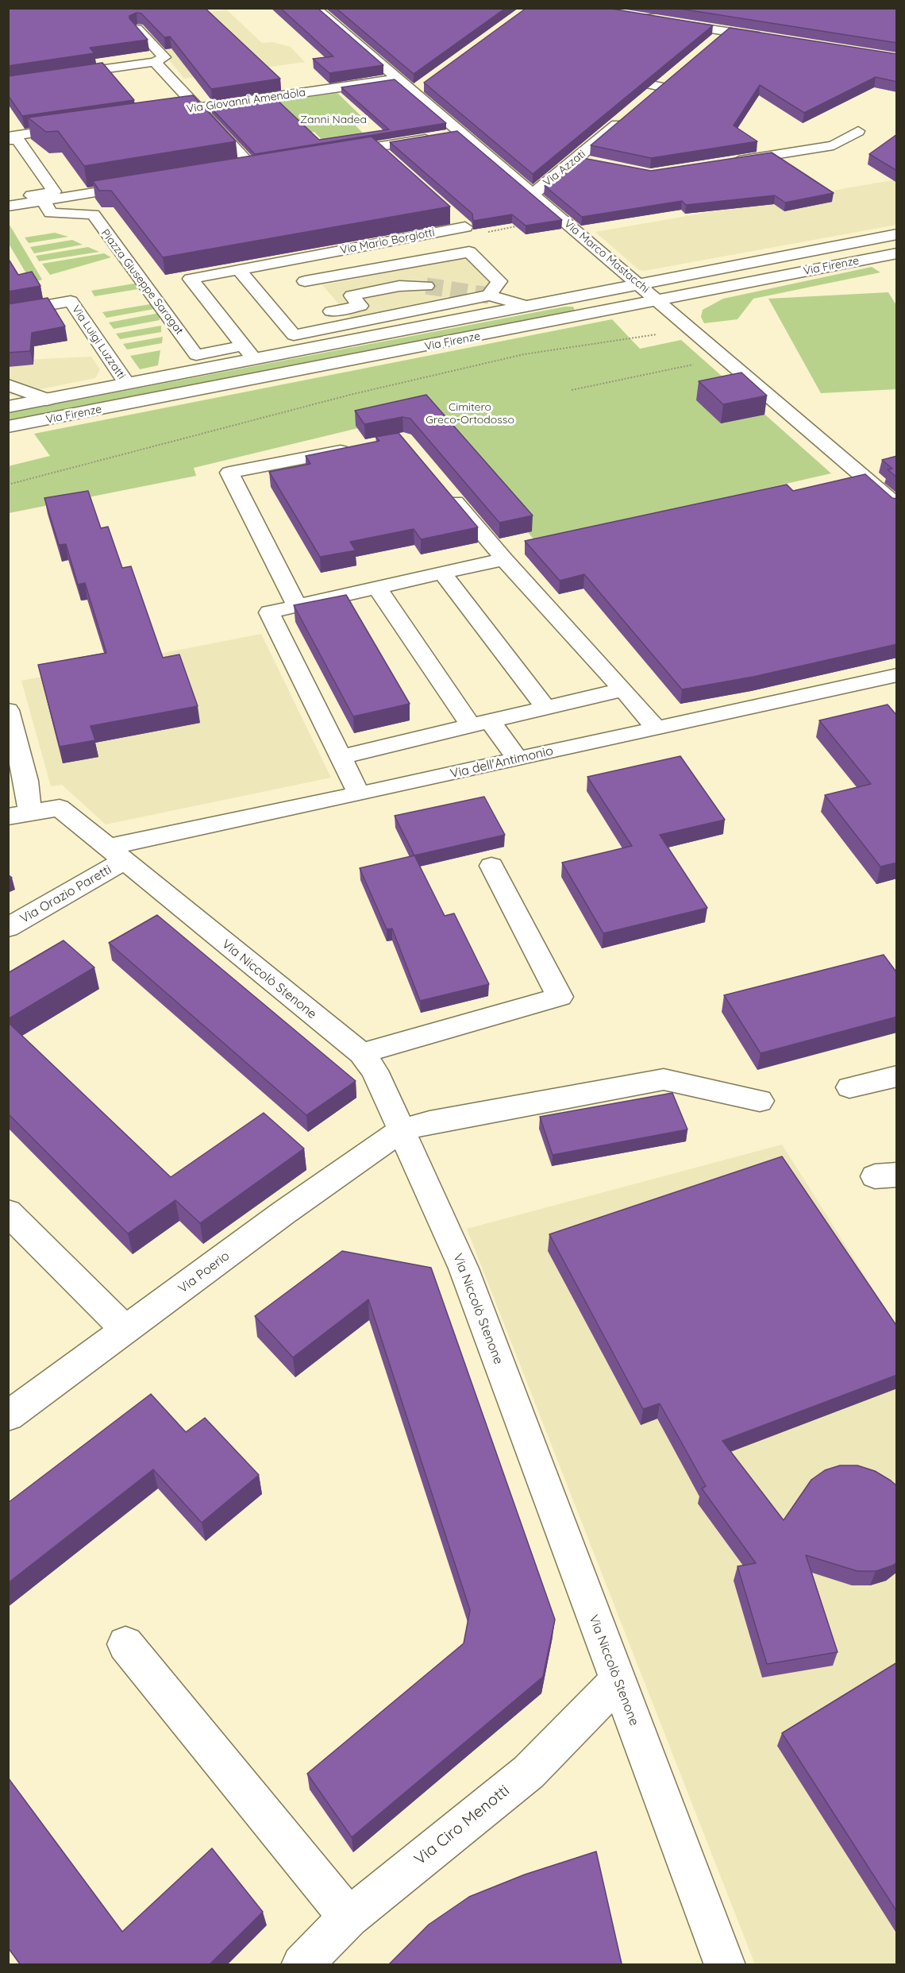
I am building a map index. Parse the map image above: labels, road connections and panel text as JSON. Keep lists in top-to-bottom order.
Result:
{
  "streets": {
    "street": [
      "Via Giovanni Amendola",
      "Via Azzati",
      "Via Mario Borgiotti",
      "Via Marco Mastacchi",
      "Via Firenze",
      "Piazza Giuseppe Saragat",
      "Via Luigi Luzzatti",
      "Via dell'Antimonio",
      "Via Orazio Paretti",
      "Via Niccolò Stenone",
      "Via Poerio",
      "Via Ciro Menotti"
    ]
  },
  "crossings": [
    ["Via Giovanni Amendola", "Via Marco Mastacchi"],
    ["Via Azzati", "Via Marco Mastacchi"],
    ["Via Mario Borgiotti", "Piazza Giuseppe Saragat"],
    ["Via Marco Mastacchi", "Via Firenze"],
    ["Via Firenze", "Via Luigi Luzzatti"],
    ["Via dell'Antimonio", "Via Orazio Paretti"],
    ["Via dell'Antimonio", "Via Niccolò Stenone"],
    ["Via Orazio Paretti", "Via Niccolò Stenone"],
    ["Via Niccolò Stenone", "Via Poerio"],
    ["Via Niccolò Stenone", "Via Ciro Menotti"]
  ],
  "parks": ["Zanni Nadea", "Cimitero Greco-Ortodosso"]
}
